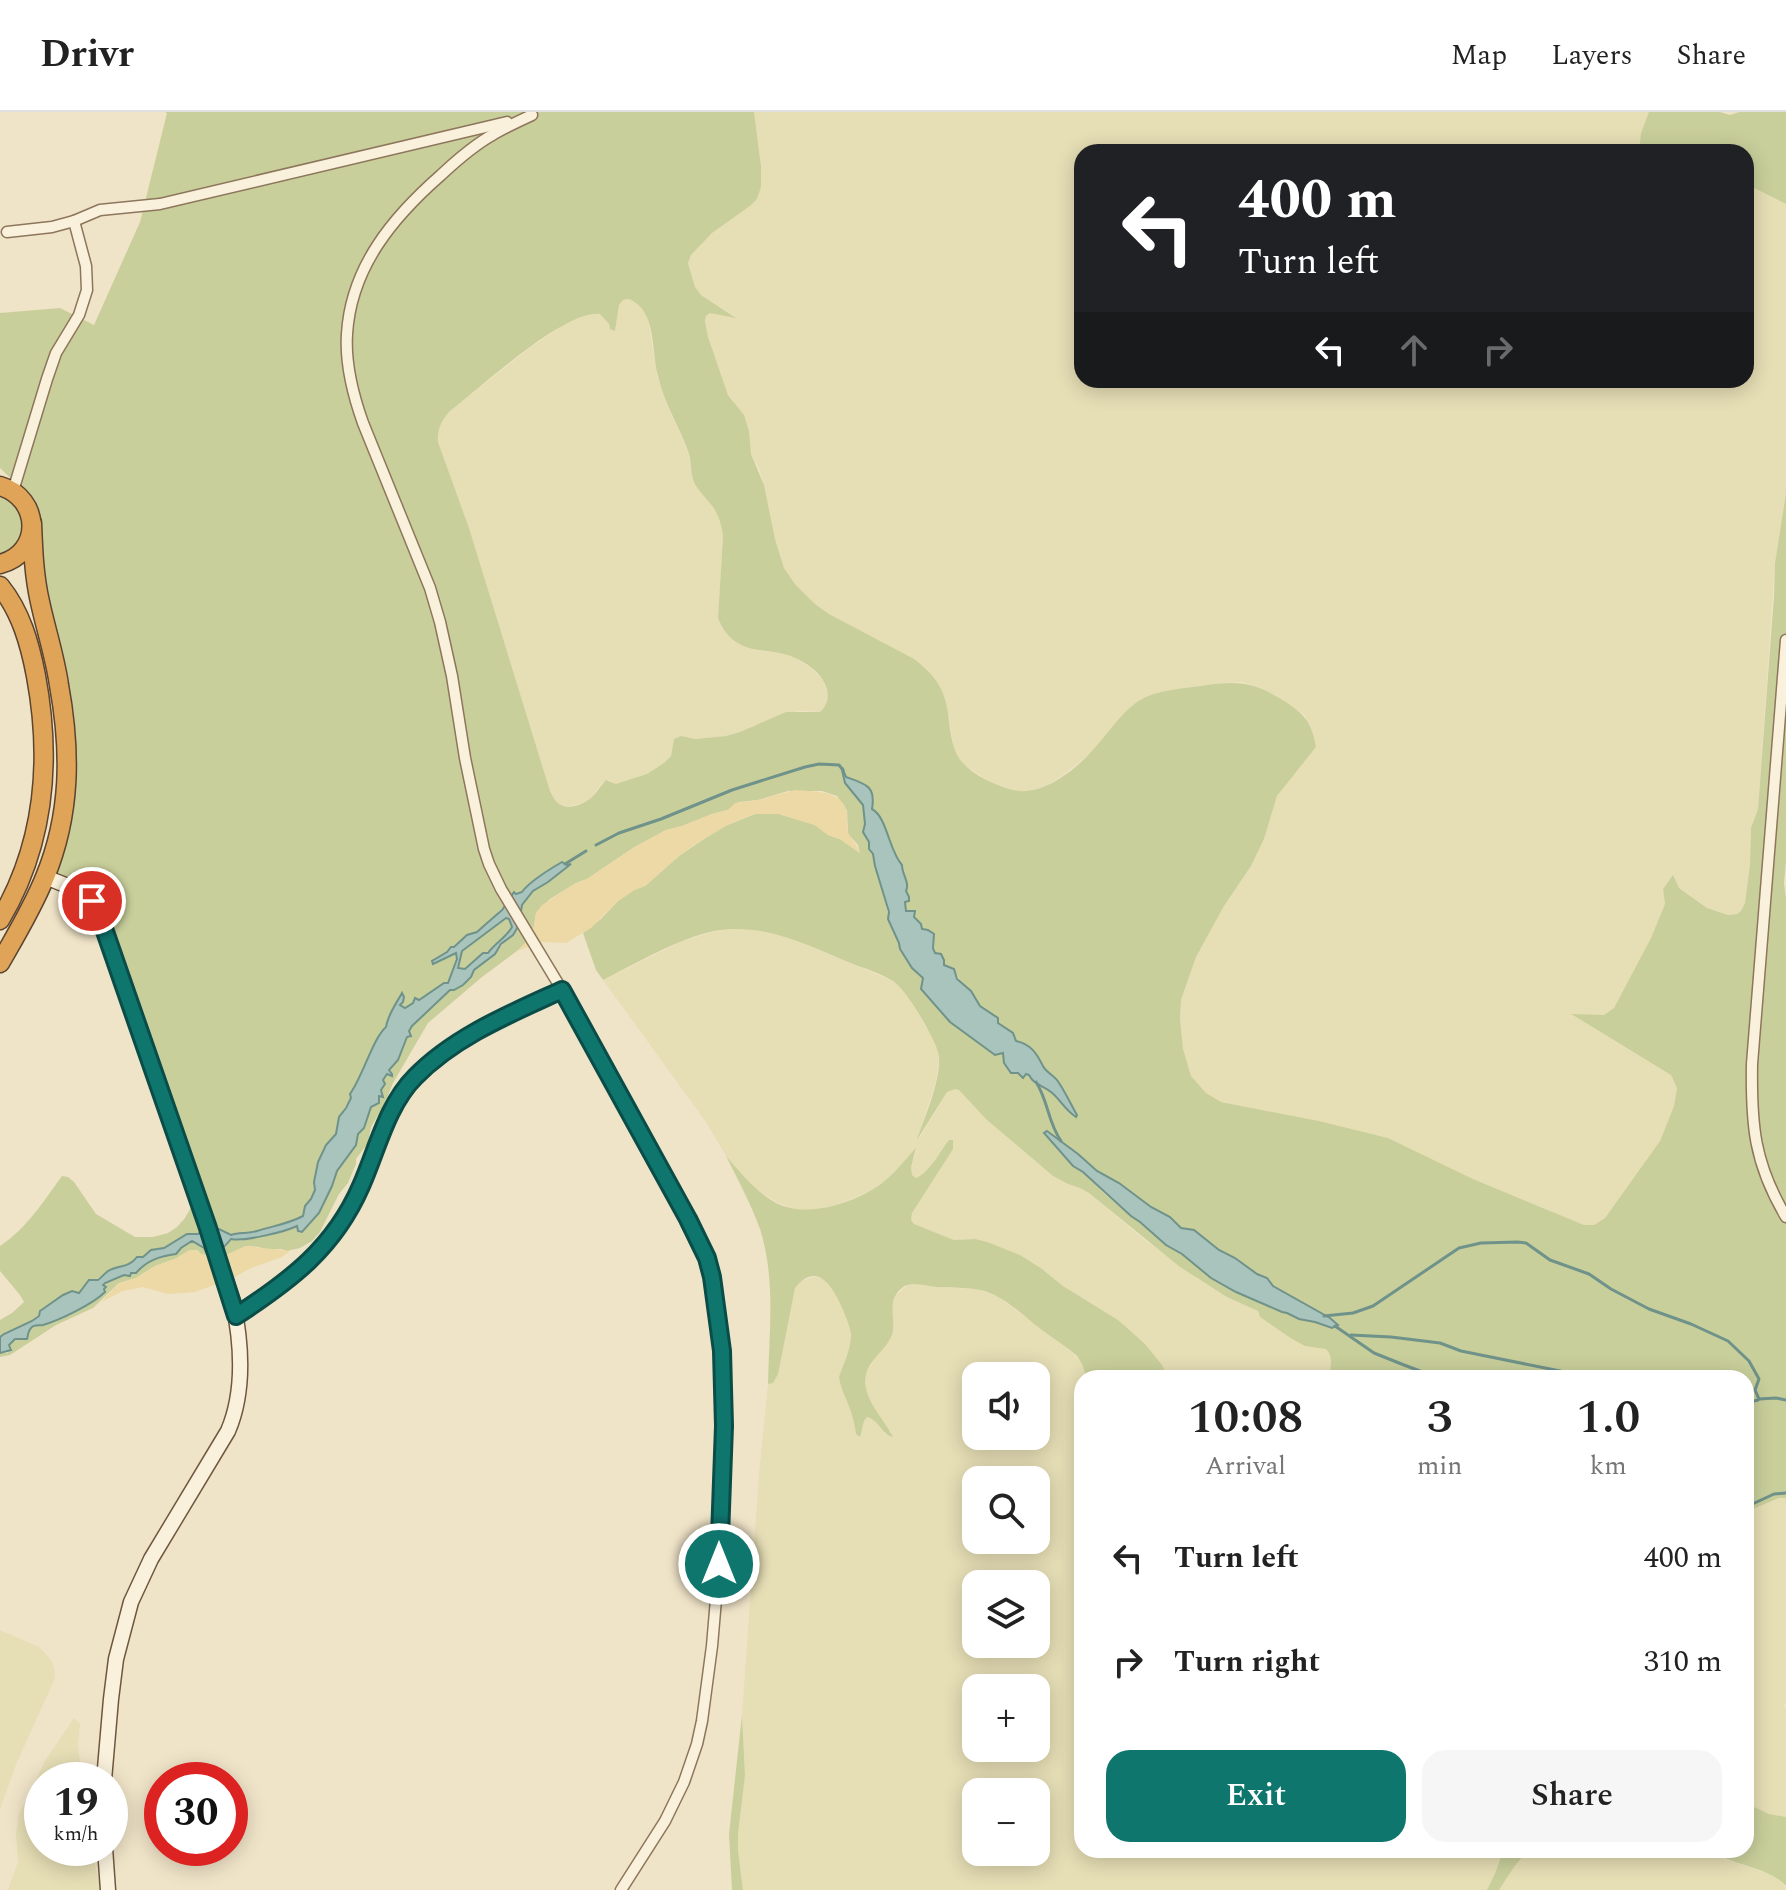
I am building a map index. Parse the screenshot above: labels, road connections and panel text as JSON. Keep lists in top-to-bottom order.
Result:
{
  "page": {
    "header": "Drivr",
    "nav": ["Map", "Layers", "Share"],
    "turn": ["400 m", "Turn left"],
    "map_buttons": ["+", "−"],
    "eta": [
      "10:08",
      "Arrival",
      "3",
      "min",
      "1.0",
      "km"
    ],
    "list": [
      {
        "name": "Turn left",
        "value": "400 m"
      },
      {
        "name": "Turn right",
        "value": "310 m"
      }
    ],
    "buttons": ["Exit", "Share"],
    "speed": "19 km/h",
    "limit": "30"
  }
}
